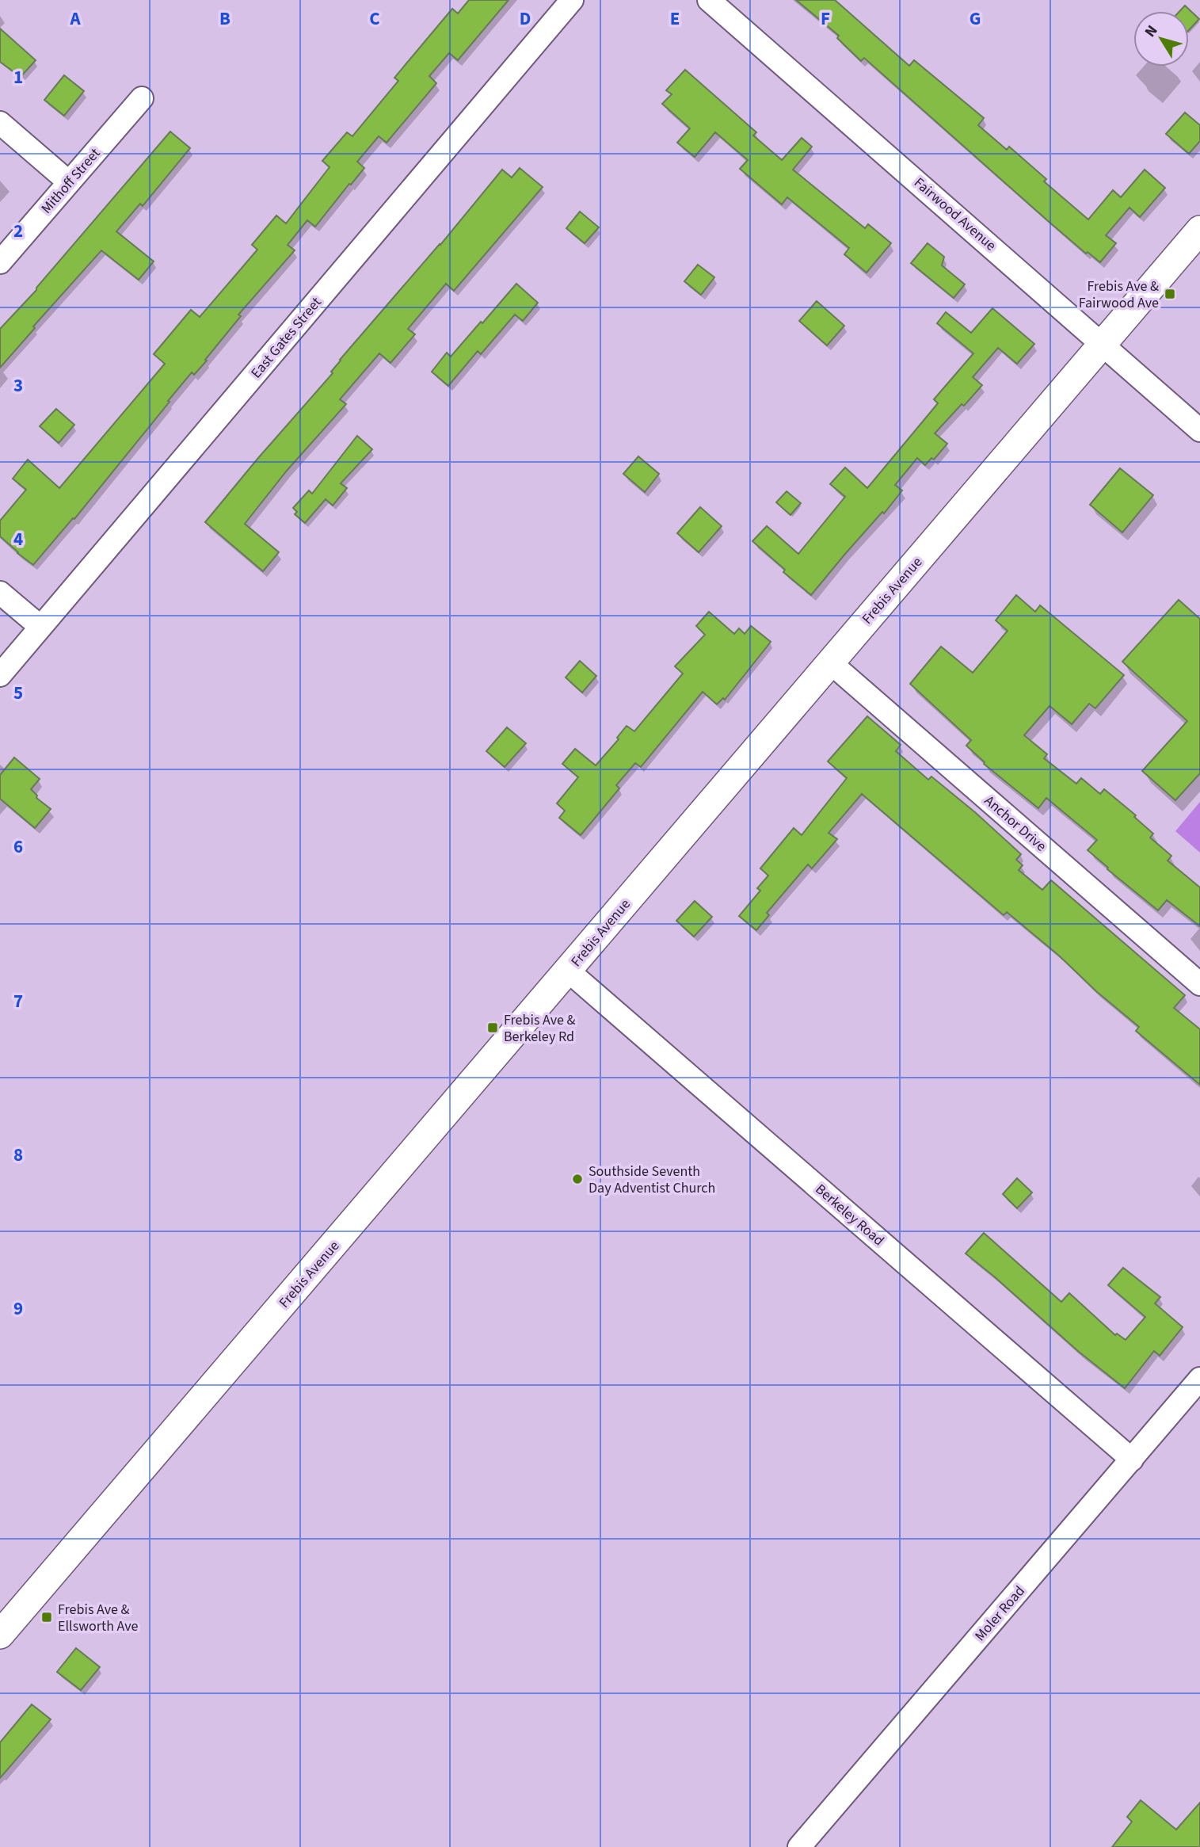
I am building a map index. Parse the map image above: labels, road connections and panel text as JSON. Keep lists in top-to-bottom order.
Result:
{
  "streets": {
    "main road": ["Frebis Avenue"],
    "street": [
      "Mithoff Street",
      "Fairwood Avenue",
      "East Gates Street",
      "Anchor Drive",
      "Berkeley Road",
      "Moler Road"
    ]
  },
  "crossings": [
    ["Fairwood Avenue", "Frebis Avenue"],
    ["Frebis Avenue", "Anchor Drive"],
    ["Frebis Avenue", "Berkeley Road"],
    ["Berkeley Road", "Moler Road"]
  ],
  "places": {
    "transit": ["Frebis Ave & Fairwood Ave", "Frebis Ave & Berkeley Rd", "Frebis Ave & Ellsworth Ave"],
    "other": ["Southside Seventh Day Adventist Church"]
  },
  "north": "top left",
  "grid": {
    "columns": [
      "A",
      "B",
      "C",
      "D",
      "E",
      "F",
      "G"
    ],
    "rows": [
      "1",
      "2",
      "3",
      "4",
      "5",
      "6",
      "7",
      "8",
      "9"
    ]
  }
}
